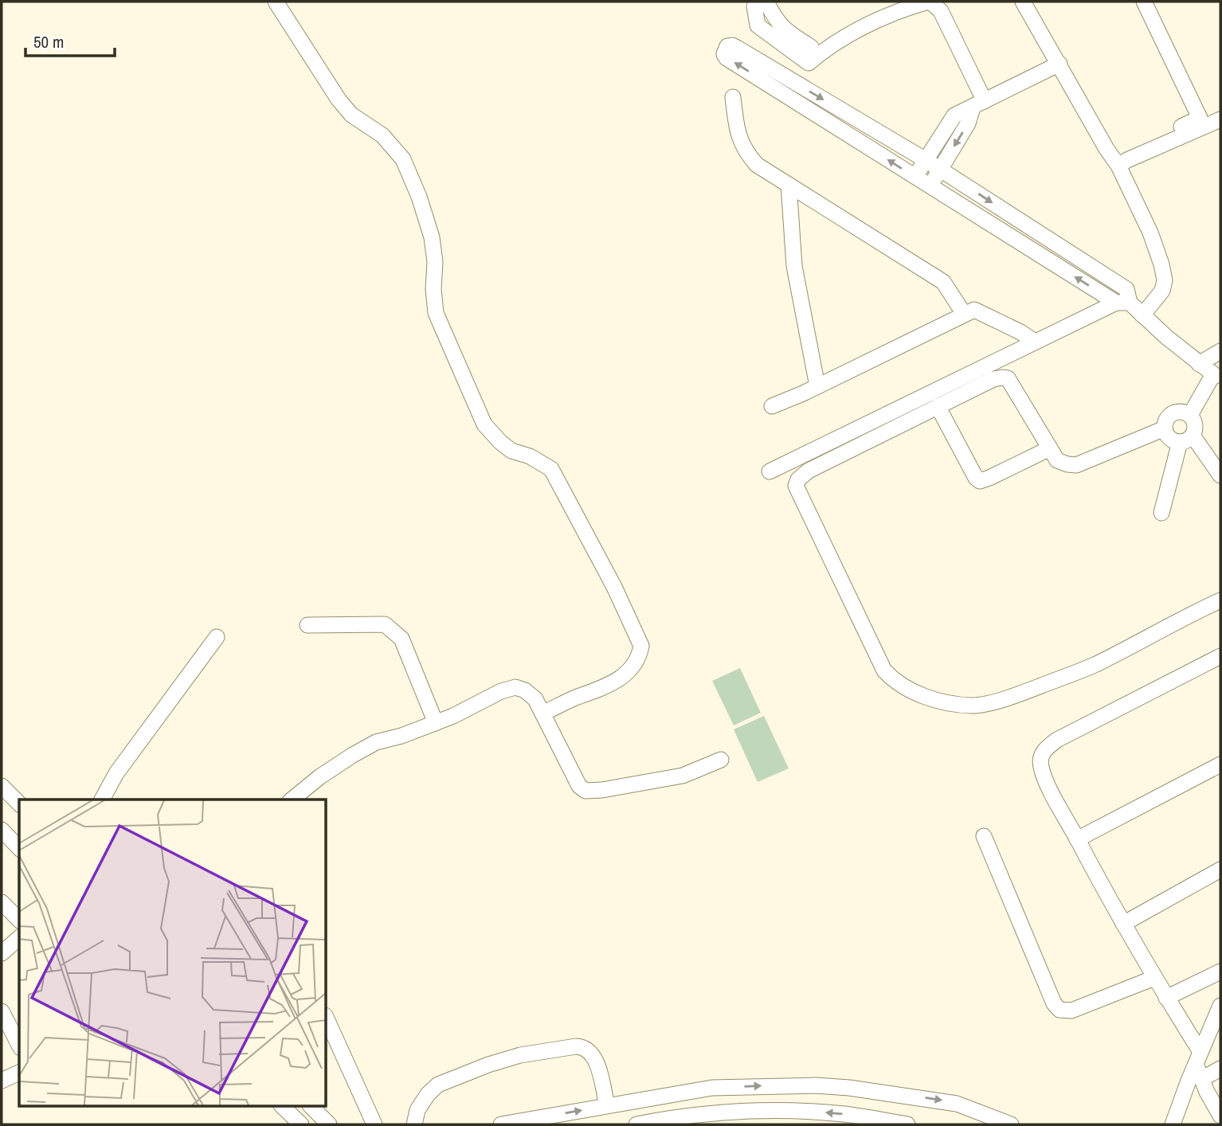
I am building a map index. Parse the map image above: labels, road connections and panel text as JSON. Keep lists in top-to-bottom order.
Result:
{
  "scale_bar": "50 m"
}
